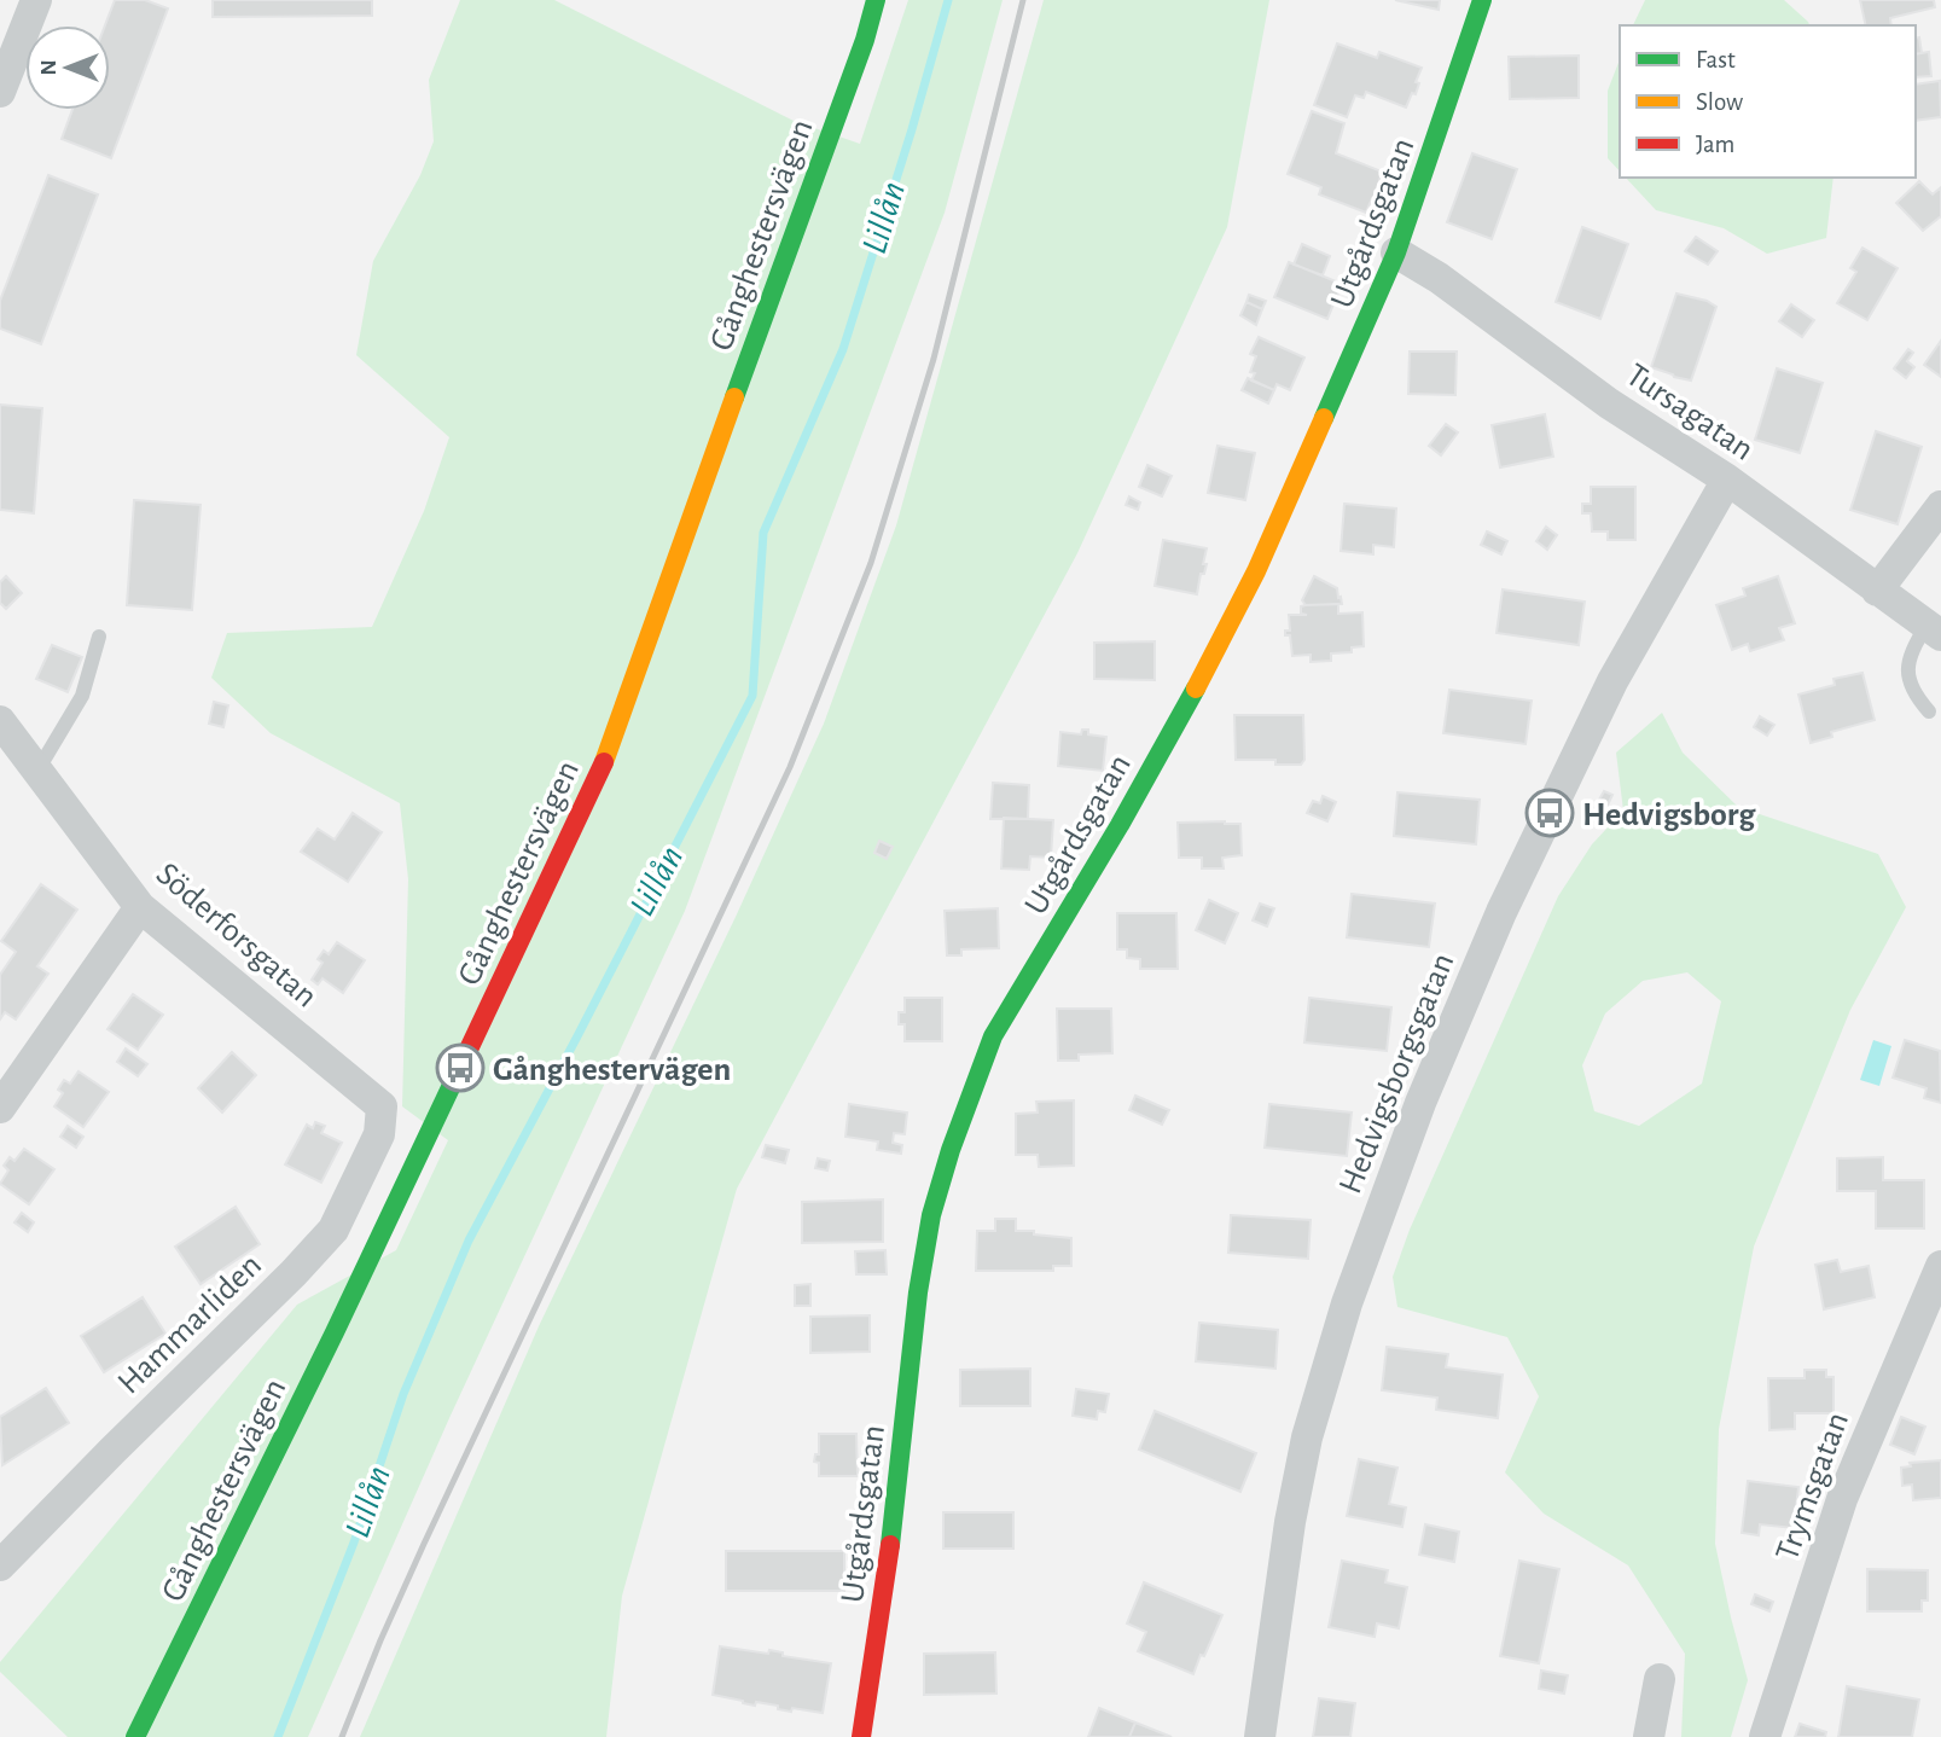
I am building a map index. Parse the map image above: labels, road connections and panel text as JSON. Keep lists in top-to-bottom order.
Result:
{
  "streets": {
    "street": [
      "Utgårdsgatan",
      "Gånghestersvägen",
      "Tursagatan",
      "Söderforsgatan",
      "Hedvigsborgsgatan",
      "Hammarliden",
      "Trymsgatan"
    ]
  },
  "crossings": [
    ["Utgårdsgatan", "Tursagatan"],
    ["Tursagatan", "Hedvigsborgsgatan"],
    ["Söderforsgatan", "Hammarliden"]
  ],
  "water": ["Lillån"],
  "places": {
    "bus stop": ["Hedvigsborg", "Gånghestervägen"]
  },
  "legend": ["Fast", "Slow", "Jam"],
  "north": "left"
}
